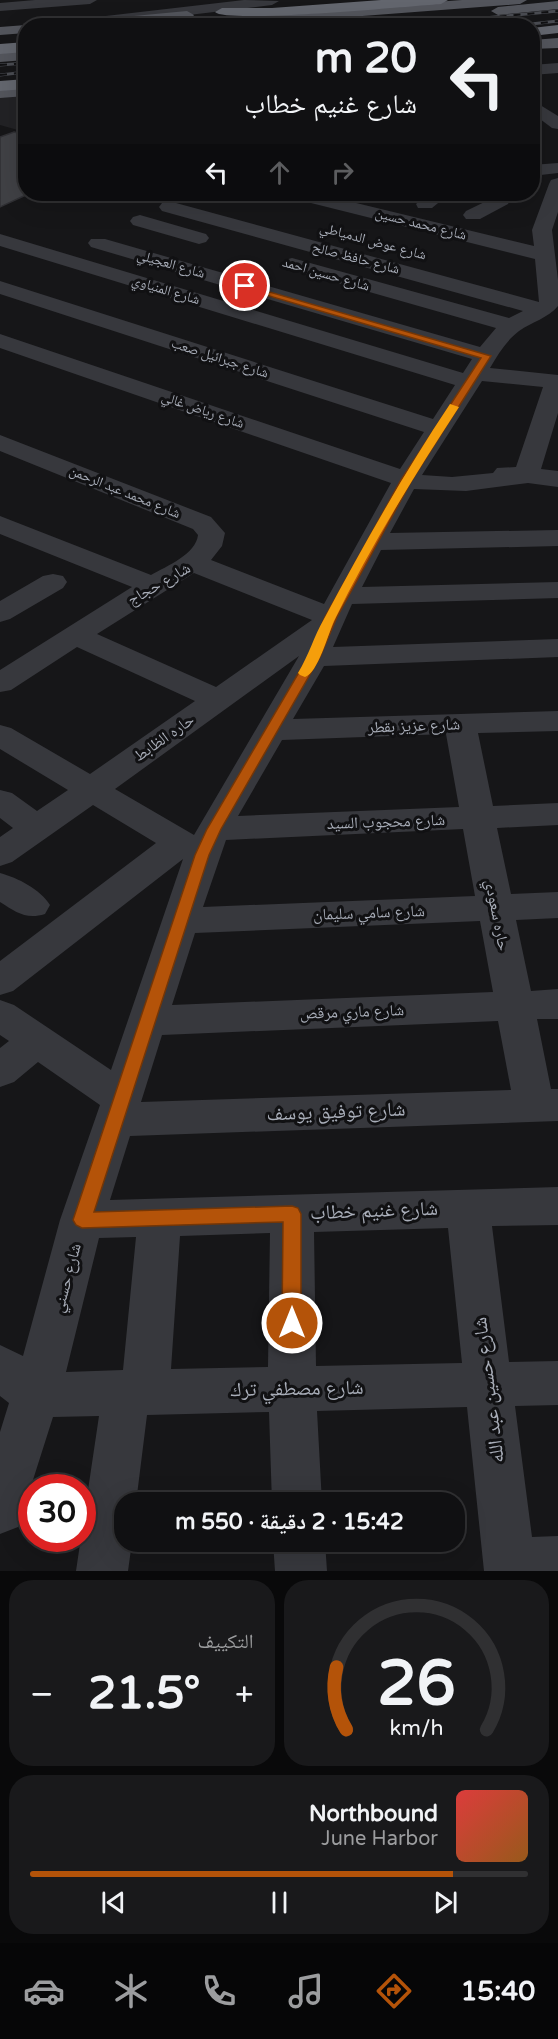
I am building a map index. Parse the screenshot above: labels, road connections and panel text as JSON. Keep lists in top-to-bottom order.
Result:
{
  "streets": {
    "street": [
      "شارع محمد حسين",
      "شارع حافظ صالح",
      "شارع العجيلي",
      "شارع حسين احمد",
      "شارع المنياوي",
      "شارع جبرائيل صعب",
      "شارع رياض غالي",
      "شارع محمد عبد الرحمن",
      "شارع حجاج",
      "شارع عزيز بقطر",
      "حاره الظابط",
      "شارع محجوب السيد",
      "شارع سامي سليمان",
      "حاره سعودي",
      "شارع ماري مرقص",
      "شارع توفيق يوسف",
      "شارع غنيم خطاب",
      "شارع حسني",
      "شارع مصطفي ترك",
      "شارع حسين عبد الله"
    ]
  },
  "crossings": [
    ["شارع محمد حسين", "شارع حافظ صالح"],
    ["شارع محمد حسين", "شارع حسني"],
    ["شارع حافظ صالح", "شارع حسني"],
    ["شارع العجيلي", "شارع المنياوي"],
    ["شارع العجيلي", "شارع حسني"],
    ["شارع حسين احمد", "شارع حسني"],
    ["شارع المنياوي", "شارع حسني"],
    ["شارع جبرائيل صعب", "شارع حسني"],
    ["شارع رياض غالي", "شارع حسني"],
    ["شارع محمد عبد الرحمن", "شارع حجاج"],
    ["شارع حجاج", "حاره الظابط"],
    ["شارع حجاج", "شارع حسني"],
    ["شارع عزيز بقطر", "حاره سعودي"],
    ["شارع عزيز بقطر", "شارع حسني"],
    ["حاره الظابط", "شارع حسني"],
    ["شارع محجوب السيد", "حاره سعودي"],
    ["شارع محجوب السيد", "شارع حسني"],
    ["شارع سامي سليمان", "حاره سعودي"],
    ["شارع سامي سليمان", "شارع حسني"],
    ["حاره سعودي", "شارع ماري مرقص"],
    ["حاره سعودي", "شارع توفيق يوسف"],
    ["شارع ماري مرقص", "شارع حسني"],
    ["شارع توفيق يوسف", "شارع حسني"],
    ["شارع غنيم خطاب", "شارع حسني"],
    ["شارع غنيم خطاب", "شارع حسين عبد الله"],
    ["شارع حسني", "شارع مصطفي ترك"],
    ["شارع مصطفي ترك", "شارع حسين عبد الله"]
  ],
  "page": {
    "turn": ["20 m", "شارع غنيم خطاب"],
    "limit": "30",
    "trip": "15:42 · 2 دقيقة · 550 m",
    "tile": "التكييف",
    "heat": ["−", "21.5°", "+"],
    "song": ["Northbound", "June Harbor"],
    "tabs": "15:40",
    "gauge": ["26", "km/h"]
  }
}
